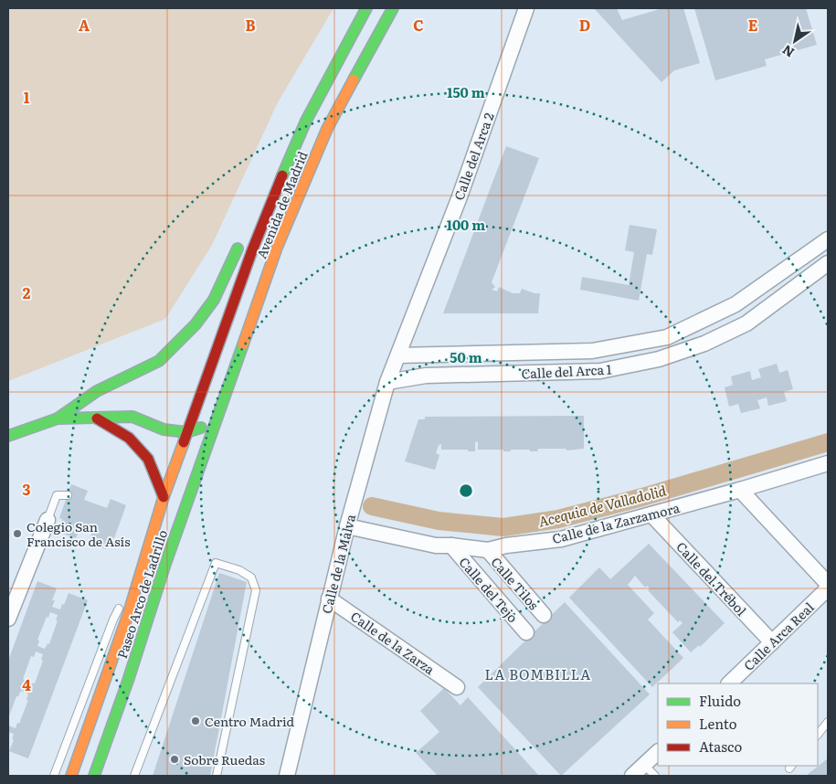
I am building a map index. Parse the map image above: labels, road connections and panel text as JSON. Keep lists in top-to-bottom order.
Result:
{
  "streets": {
    "main road": ["Avenida de Madrid", "Paseo Arco de Ladrillo"],
    "street": [
      "Calle del Arca 2",
      "Calle del Arca 1",
      "Calle de la Zarzamora",
      "Calle de la Malva",
      "Calle del Trébol",
      "Calle Tilos",
      "Calle del Tejo",
      "Calle Arca Real",
      "Calle de la Zarza"
    ]
  },
  "crossings": [
    ["Calle del Arca 2", "Calle del Arca 1"],
    ["Calle del Arca 2", "Calle de la Malva"],
    ["Avenida de Madrid", "Paseo Arco de Ladrillo"],
    ["Calle del Arca 1", "Calle de la Malva"],
    ["Calle de la Zarzamora", "Calle de la Malva"],
    ["Calle de la Zarzamora", "Calle del Trébol"],
    ["Calle de la Zarzamora", "Calle Tilos"],
    ["Calle de la Zarzamora", "Calle del Tejo"],
    ["Calle de la Malva", "Calle de la Zarza"],
    ["Calle del Trébol", "Calle Arca Real"]
  ],
  "districts": ["LA BOMBILLA"],
  "water": ["Acequia de Valladolid"],
  "places": ["Colegio San Francisco de Asís", "Centro Madrid", "Sobre Ruedas"],
  "legend": ["Fluido", "Lento", "Atasco"],
  "north": "bottom left",
  "grid": {
    "columns": [
      "A",
      "B",
      "C",
      "D",
      "E"
    ],
    "rows": [
      "1",
      "2",
      "3",
      "4"
    ]
  },
  "rings": ["150 m", "100 m", "50 m"]
}
